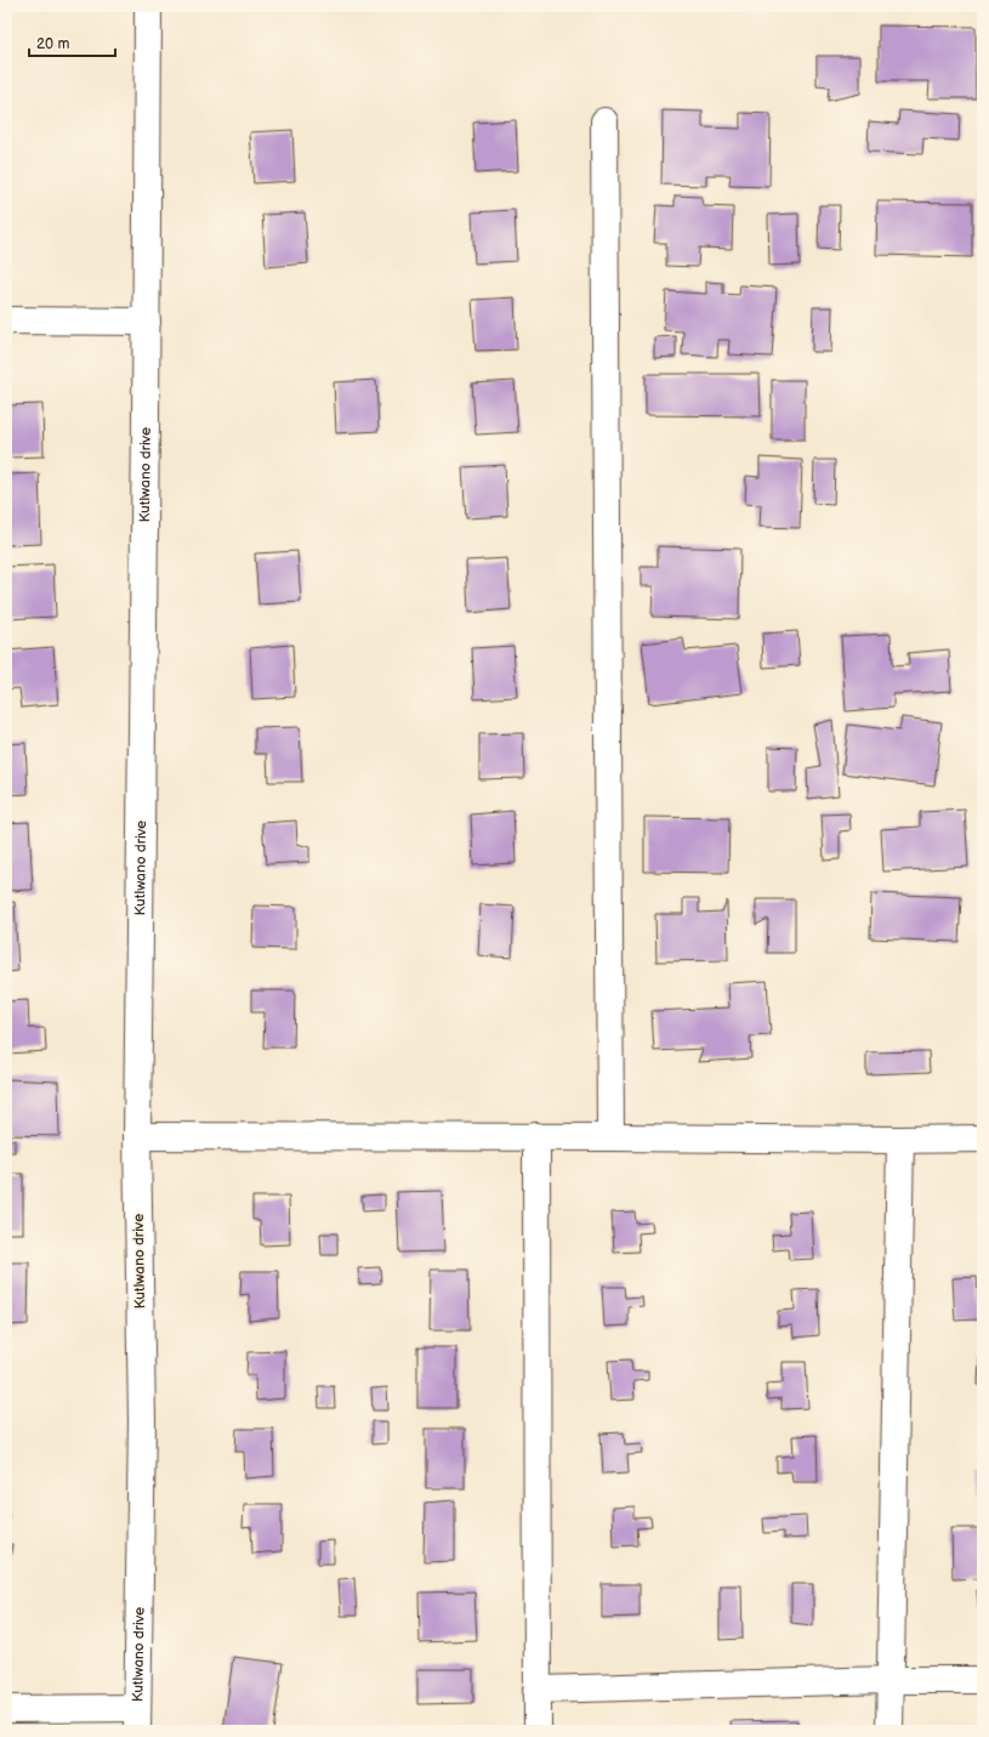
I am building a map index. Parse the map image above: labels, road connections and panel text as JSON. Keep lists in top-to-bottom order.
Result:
{
  "streets": {
    "street": ["Kutlwano drive"]
  },
  "scale_bar": "20 m"
}
